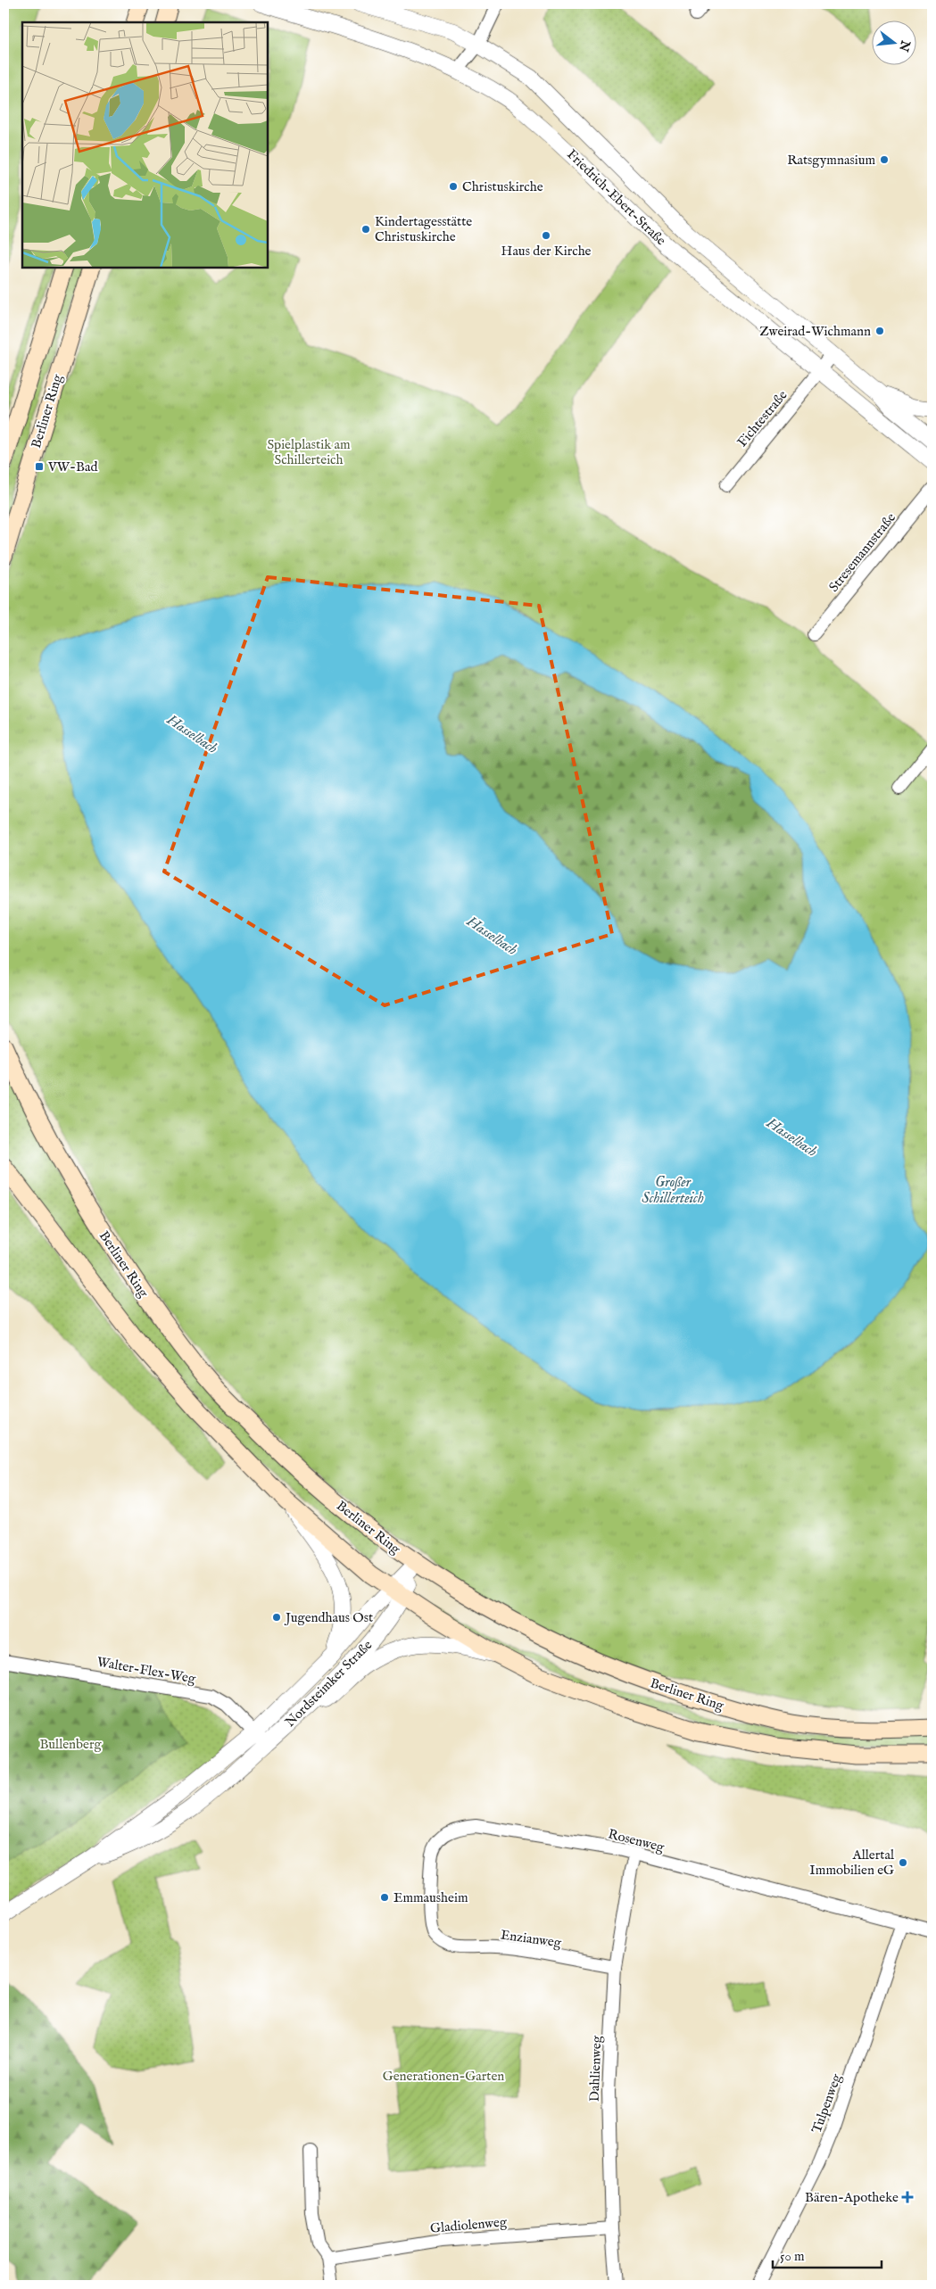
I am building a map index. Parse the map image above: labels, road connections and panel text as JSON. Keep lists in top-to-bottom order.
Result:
{
  "streets": {
    "main road": ["Berliner Ring"],
    "street": [
      "Friedrich-Ebert-Straße",
      "Fichtestraße",
      "Stresemannstraße",
      "Walter-Flex-Weg",
      "Nordsteimker Straße",
      "Rosenweg",
      "Enzianweg",
      "Dahlienweg",
      "Tulpenweg",
      "Gladiolenweg"
    ]
  },
  "crossings": [
    ["Friedrich-Ebert-Straße", "Fichtestraße"],
    ["Berliner Ring", "Nordsteimker Straße"],
    ["Walter-Flex-Weg", "Nordsteimker Straße"],
    ["Rosenweg", "Enzianweg"],
    ["Rosenweg", "Dahlienweg"],
    ["Rosenweg", "Tulpenweg"],
    ["Enzianweg", "Dahlienweg"],
    ["Dahlienweg", "Gladiolenweg"]
  ],
  "water": ["Hasselbach", "Großer Schillerteich"],
  "parks": ["Spielplastik am Schillerteich", "Bullenberg", "Generationen-Garten"],
  "places": {
    "other": [
      "Ratsgymnasium",
      "Christuskirche",
      "Kindertagesstätte Christuskirche",
      "Haus der Kirche",
      "Zweirad-Wichmann",
      "Jugendhaus Ost",
      "Allertal Immobilien eG",
      "Emmausheim"
    ],
    "transit": ["VW-Bad"],
    "health": ["Bären-Apotheke"]
  },
  "scale_bar": "50 m",
  "north": "right"
}
